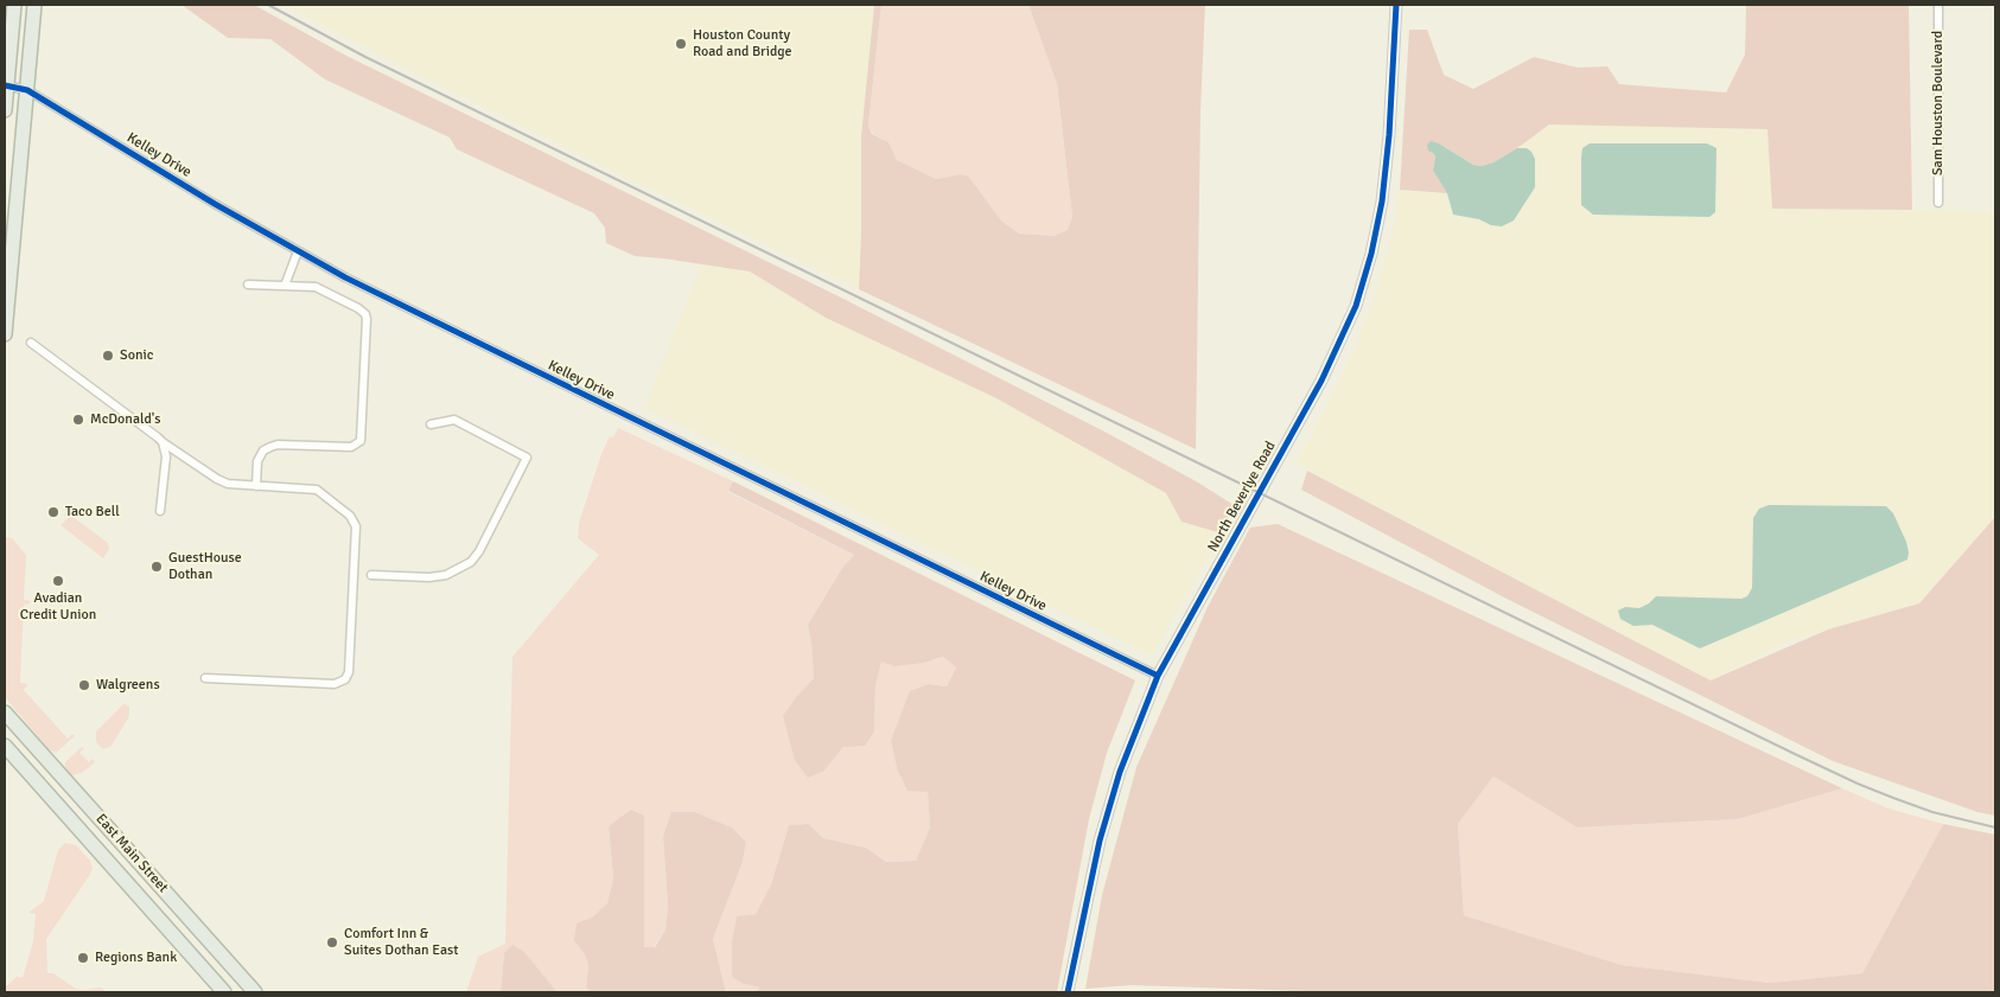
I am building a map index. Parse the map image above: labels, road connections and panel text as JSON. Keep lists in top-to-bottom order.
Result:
{
  "streets": {
    "highway": ["East Main Street"],
    "street": ["Sam Houston Boulevard", "Kelley Drive", "North Beverlye Road"]
  },
  "crossings": [
    ["Kelley Drive", "North Beverlye Road"]
  ],
  "places": [
    "Houston County Road and Bridge",
    "Sonic",
    "McDonald's",
    "Taco Bell",
    "GuestHouse Dothan",
    "Avadian Credit Union",
    "Walgreens",
    "Comfort Inn & Suites Dothan East",
    "Regions Bank"
  ]
}
